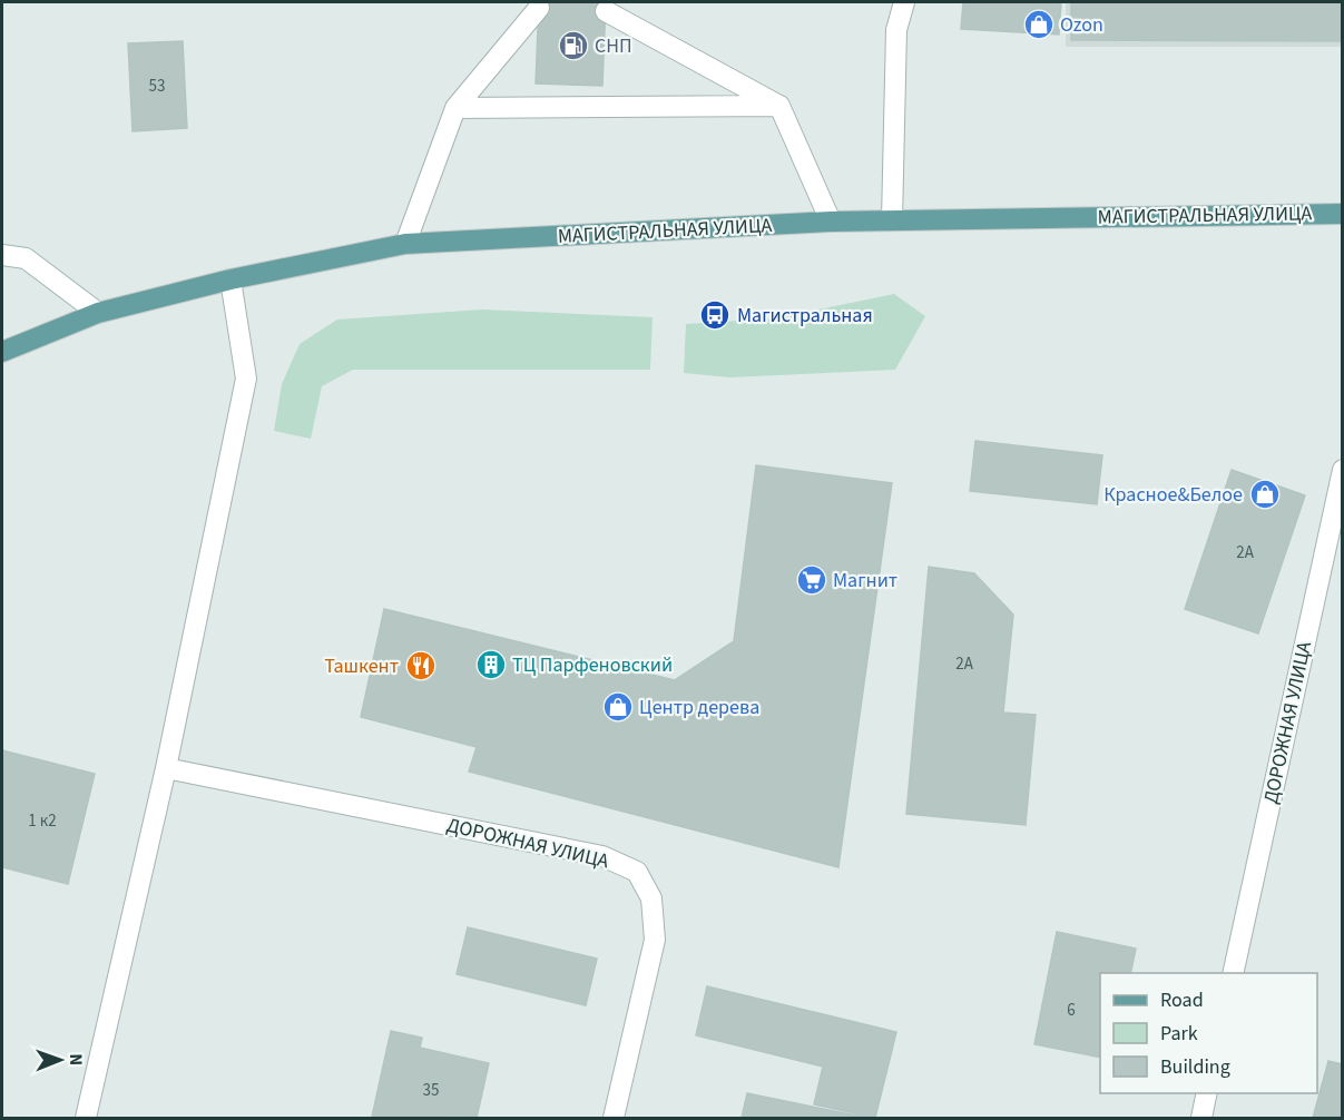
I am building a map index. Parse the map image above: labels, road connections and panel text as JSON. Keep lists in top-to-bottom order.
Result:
{
  "streets": {
    "main road": ["МАГИСТРАЛЬНАЯ УЛИЦА"],
    "street": ["ДОРОЖНАЯ УЛИЦА"]
  },
  "places": {
    "shop": ["Ozon", "Красное&Белое", "Центр дерева"],
    "fuel station": ["СНП"],
    "bus stop": ["Магистральная"],
    "supermarket": ["Магнит"],
    "building": ["ТЦ Парфеновский"],
    "restaurant": ["Ташкент"]
  },
  "house_numbers": [
    "53",
    "2А",
    "2А",
    "1 к2",
    "6",
    "35"
  ],
  "legend": ["Road", "Park", "Building"],
  "north": "right"
}
